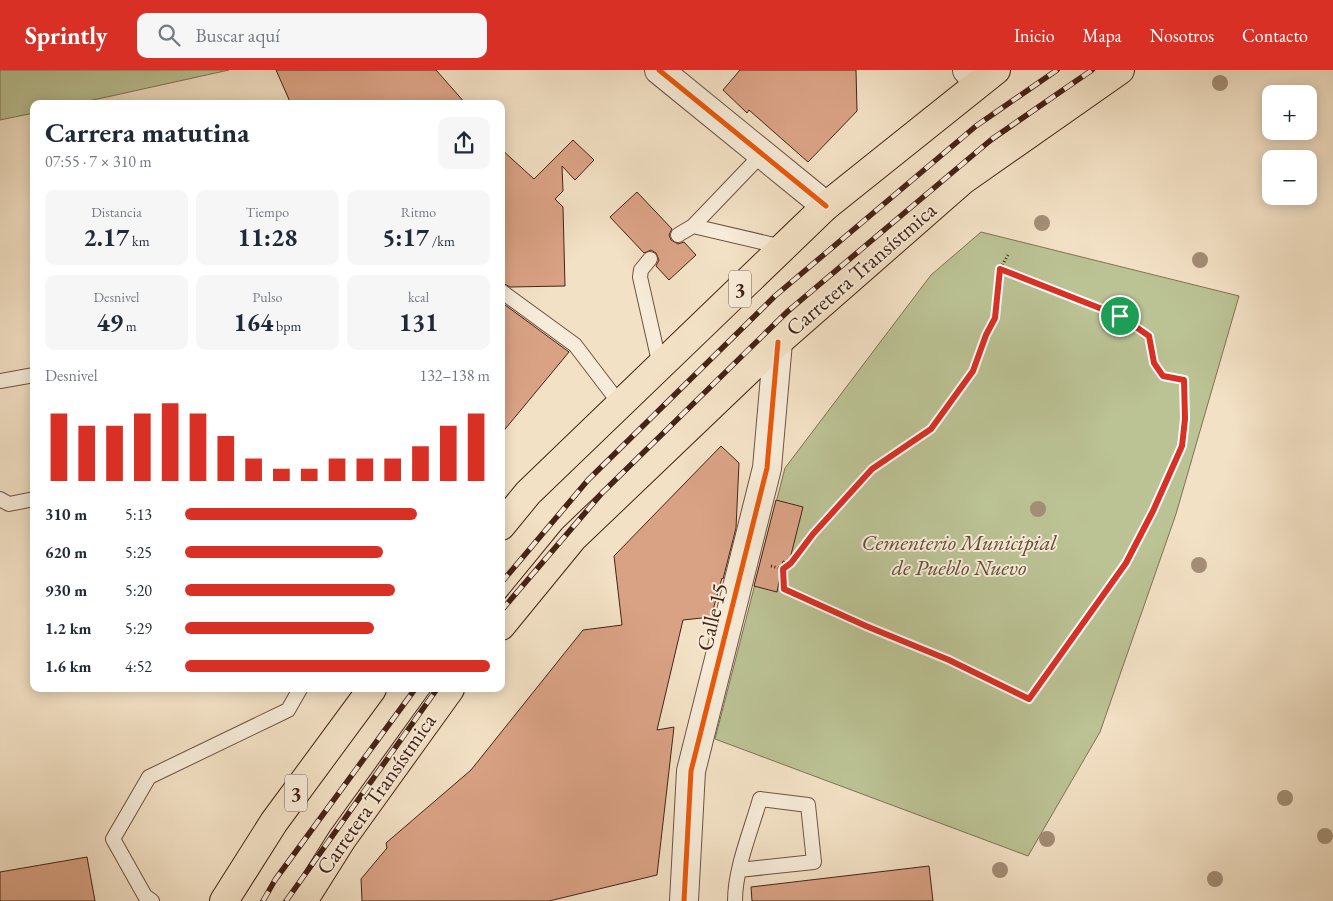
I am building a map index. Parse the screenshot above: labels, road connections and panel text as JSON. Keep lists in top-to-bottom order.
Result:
{
  "streets": {
    "main road": ["Carretera Transístmica", "3"],
    "street": ["Calle 15"]
  },
  "crossings": [
    ["Carretera Transístmica", "Calle 15"]
  ],
  "parks": ["Cementerio Municipial de Pueblo Nuevo"],
  "page": {
    "header": "Sprintly",
    "search": "Buscar aquí",
    "nav": [
      "Inicio",
      "Mapa",
      "Nosotros",
      "Contacto"
    ],
    "map_buttons": ["+", "−"],
    "heading": ["Carrera matutina", "07:55 · 7 × 310 m"],
    "stats": [
      ["Distancia", "2.17 km"],
      ["Tiempo", "11:28"],
      ["Ritmo", "5:17 /km"],
      ["Desnivel", "49 m"],
      ["Pulso", "164 bpm"],
      ["kcal", "131"]
    ],
    "chart": ["Desnivel", "132–138 m"],
    "list": [
      {
        "name": "310 m",
        "note": "5:13"
      },
      {
        "name": "620 m",
        "note": "5:25"
      },
      {
        "name": "930 m",
        "note": "5:20"
      },
      {
        "name": "1.2 km",
        "note": "5:29"
      },
      {
        "name": "1.6 km",
        "note": "4:52"
      }
    ]
  }
}
